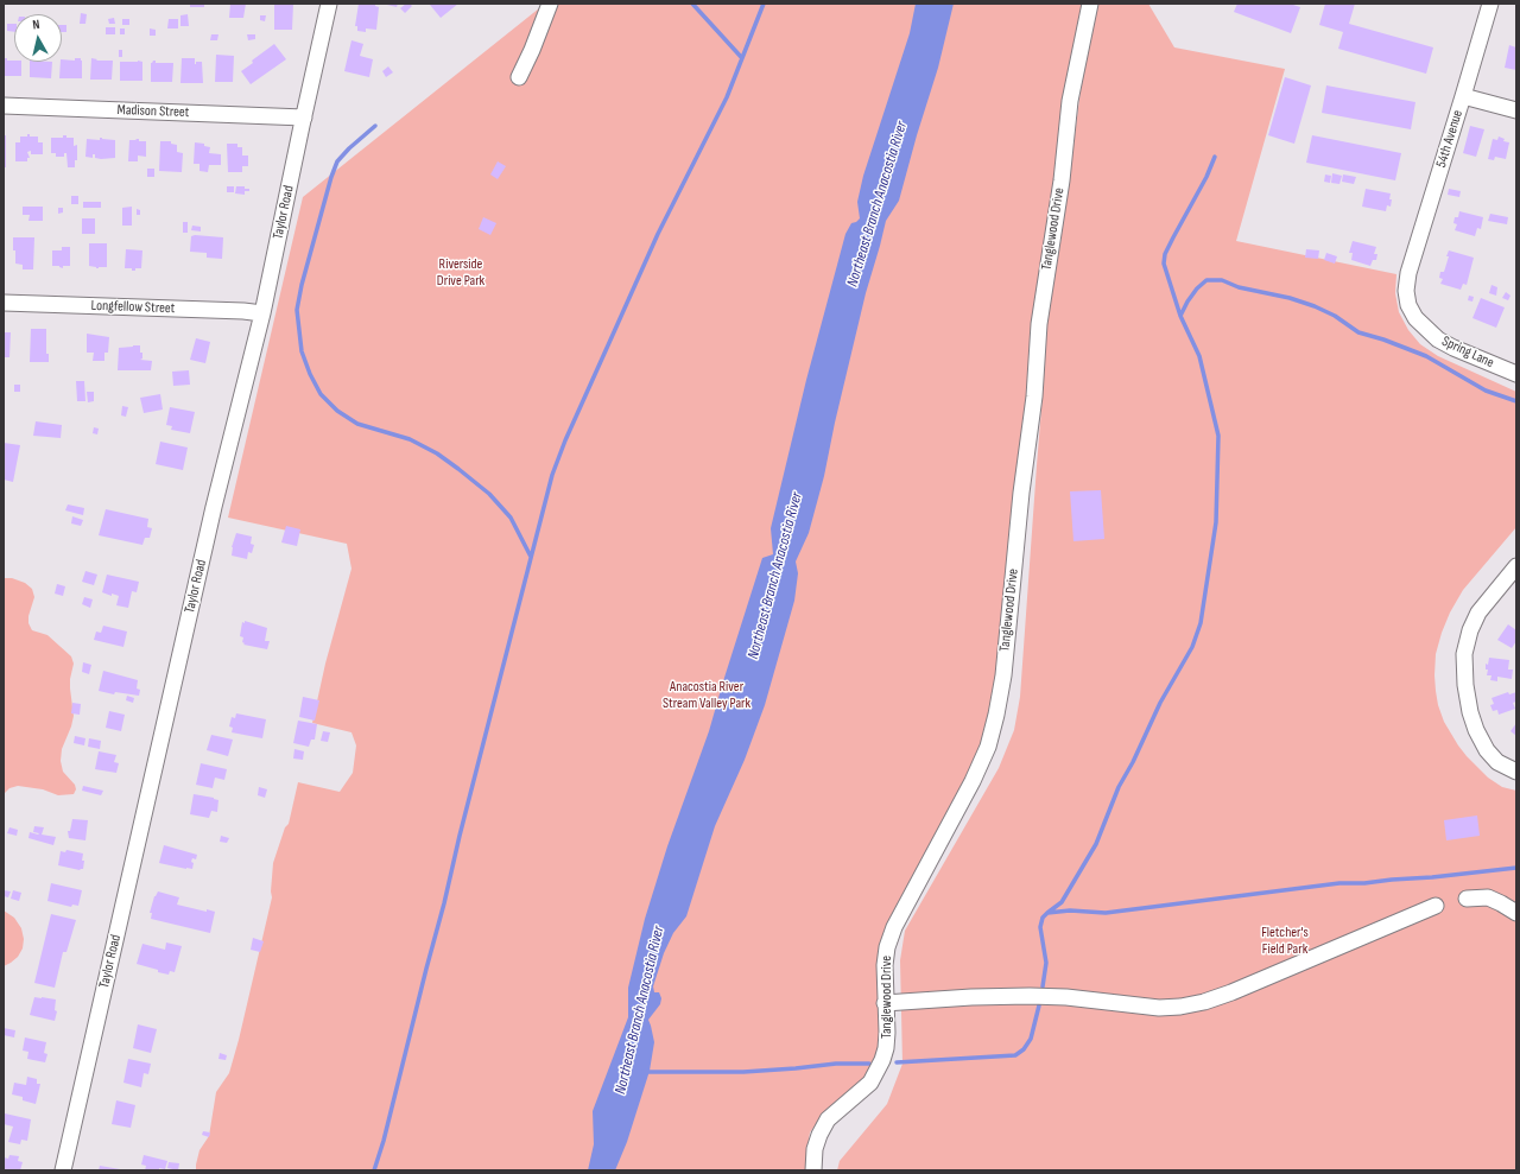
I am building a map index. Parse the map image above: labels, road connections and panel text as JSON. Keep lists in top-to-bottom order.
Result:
{
  "streets": {
    "street": [
      "Madison Street",
      "54th Avenue",
      "Taylor Road",
      "Tanglewood Drive",
      "Longfellow Street",
      "Spring Lane"
    ]
  },
  "crossings": [
    ["Madison Street", "Taylor Road"],
    ["54th Avenue", "Spring Lane"],
    ["Taylor Road", "Longfellow Street"]
  ],
  "water": ["Northeast Branch Anacostia River"],
  "parks": ["Riverside Drive Park", "Anacostia River Stream Valley Park", "Fletcher's Field Park"],
  "north": "top"
}
